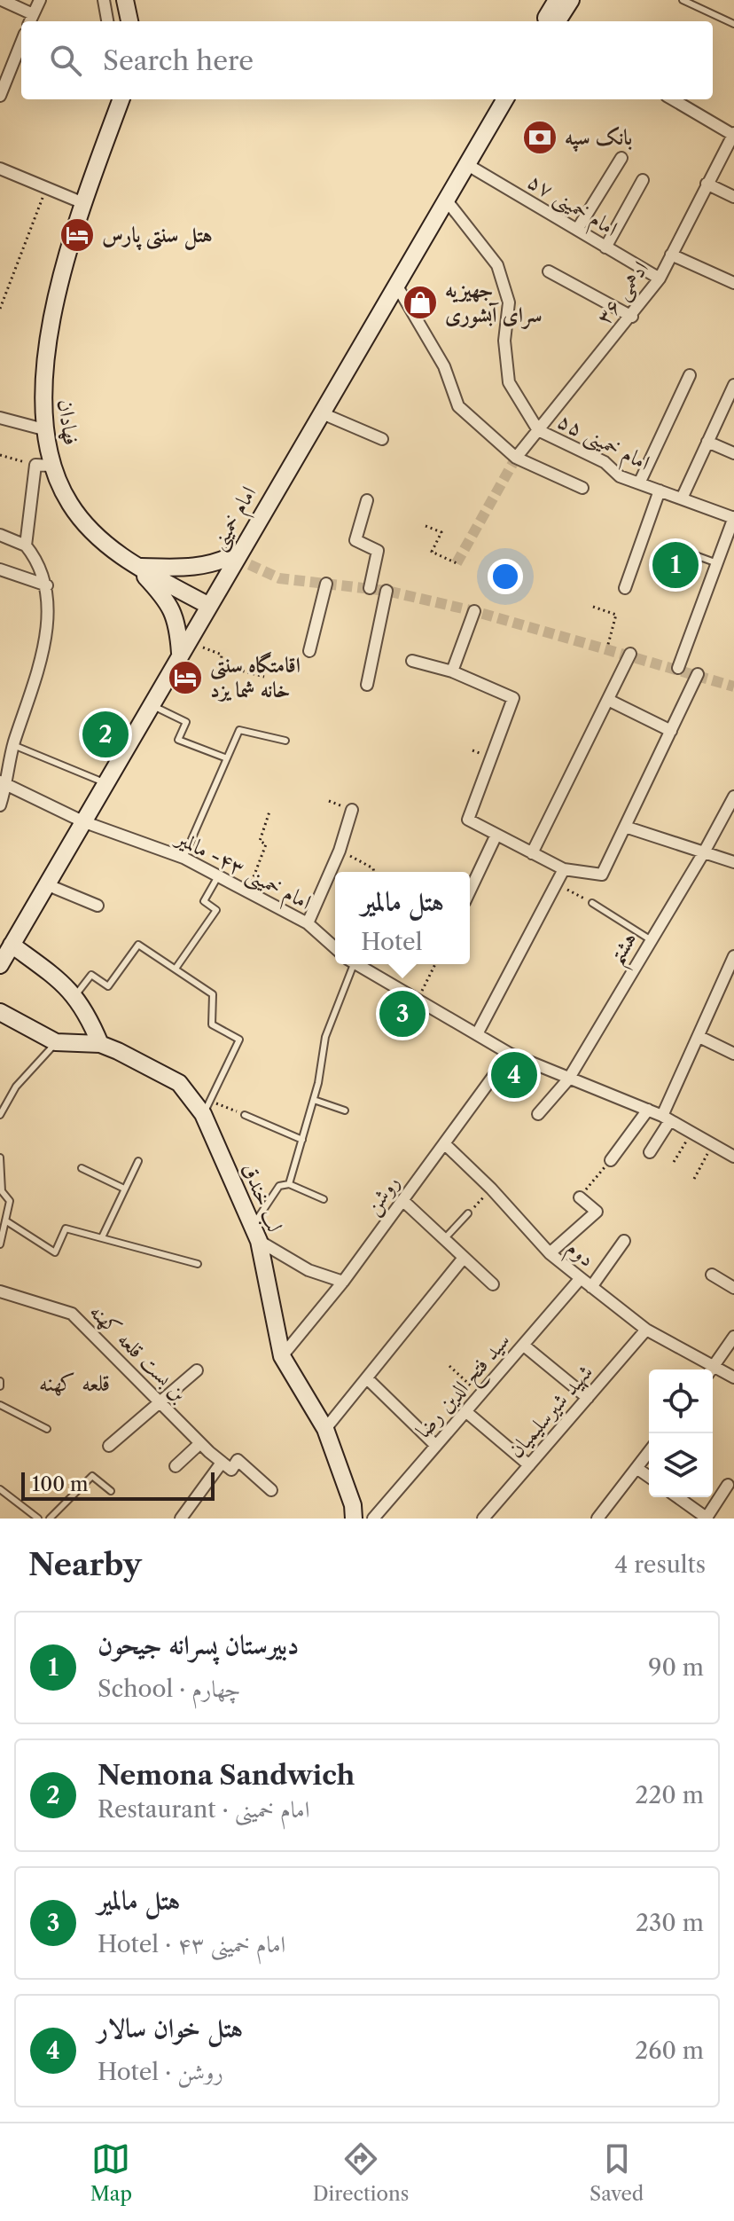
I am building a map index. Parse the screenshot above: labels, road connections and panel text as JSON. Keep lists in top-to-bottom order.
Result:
{
  "streets": {
    "street": [
      "امام خمینی ۵۷",
      "ادهمی ۳۶",
      "فهادان",
      "امام خمینی ۵۵",
      "امام خمینی",
      "امام خمینی ۴۳- مالمیر",
      "هشتم",
      "روشن",
      "لب خندق",
      "دوم",
      "بن بست قلعه کهنه",
      "سید فتح الدین رضا",
      "شهید شیرسلیمیان"
    ]
  },
  "crossings": [
    ["امام خمینی ۵۷", "ادهمی ۳۶"],
    ["امام خمینی ۵۷", "امام خمینی"],
    ["ادهمی ۳۶", "امام خمینی ۵۵"],
    ["فهادان", "امام خمینی"],
    ["امام خمینی ۵۵", "امام خمینی"],
    ["امام خمینی", "امام خمینی ۴۳- مالمیر"],
    ["روشن", "لب خندق"],
    ["روشن", "دوم"],
    ["دوم", "سید فتح الدین رضا"],
    ["دوم", "شهید شیرسلیمیان"]
  ],
  "districts": ["قلعه کهنه"],
  "places": {
    "bank": ["بانک سپه"],
    "hotel": ["هتل سنتی پارس", "اقامتگاه سنتی خانه شما یزد"],
    "shop": ["جهیزیه سرای آبشوری"]
  },
  "scale_bar": "100 m",
  "page": {
    "search": "Search here",
    "pins": [
      "1",
      "2",
      "3",
      "4"
    ],
    "popup": ["هتل مالمير", "Hotel"],
    "scale": "100 m",
    "heading": ["Nearby", "4 results"],
    "list": [
      {
        "mark": "1",
        "name": "دبیرستان پسرانه جیحون",
        "note": "School · چهارم",
        "value": "90 m"
      },
      {
        "mark": "2",
        "name": "Nemona Sandwich",
        "note": "Restaurant · امام خمینی",
        "value": "220 m"
      },
      {
        "mark": "3",
        "name": "هتل مالمير",
        "note": "Hotel · امام خمینی ۴۳",
        "value": "230 m"
      },
      {
        "mark": "4",
        "name": "هتل خوان سالار",
        "note": "Hotel · روشن",
        "value": "260 m"
      }
    ],
    "nav": ["Map", "Directions", "Saved"]
  }
}
